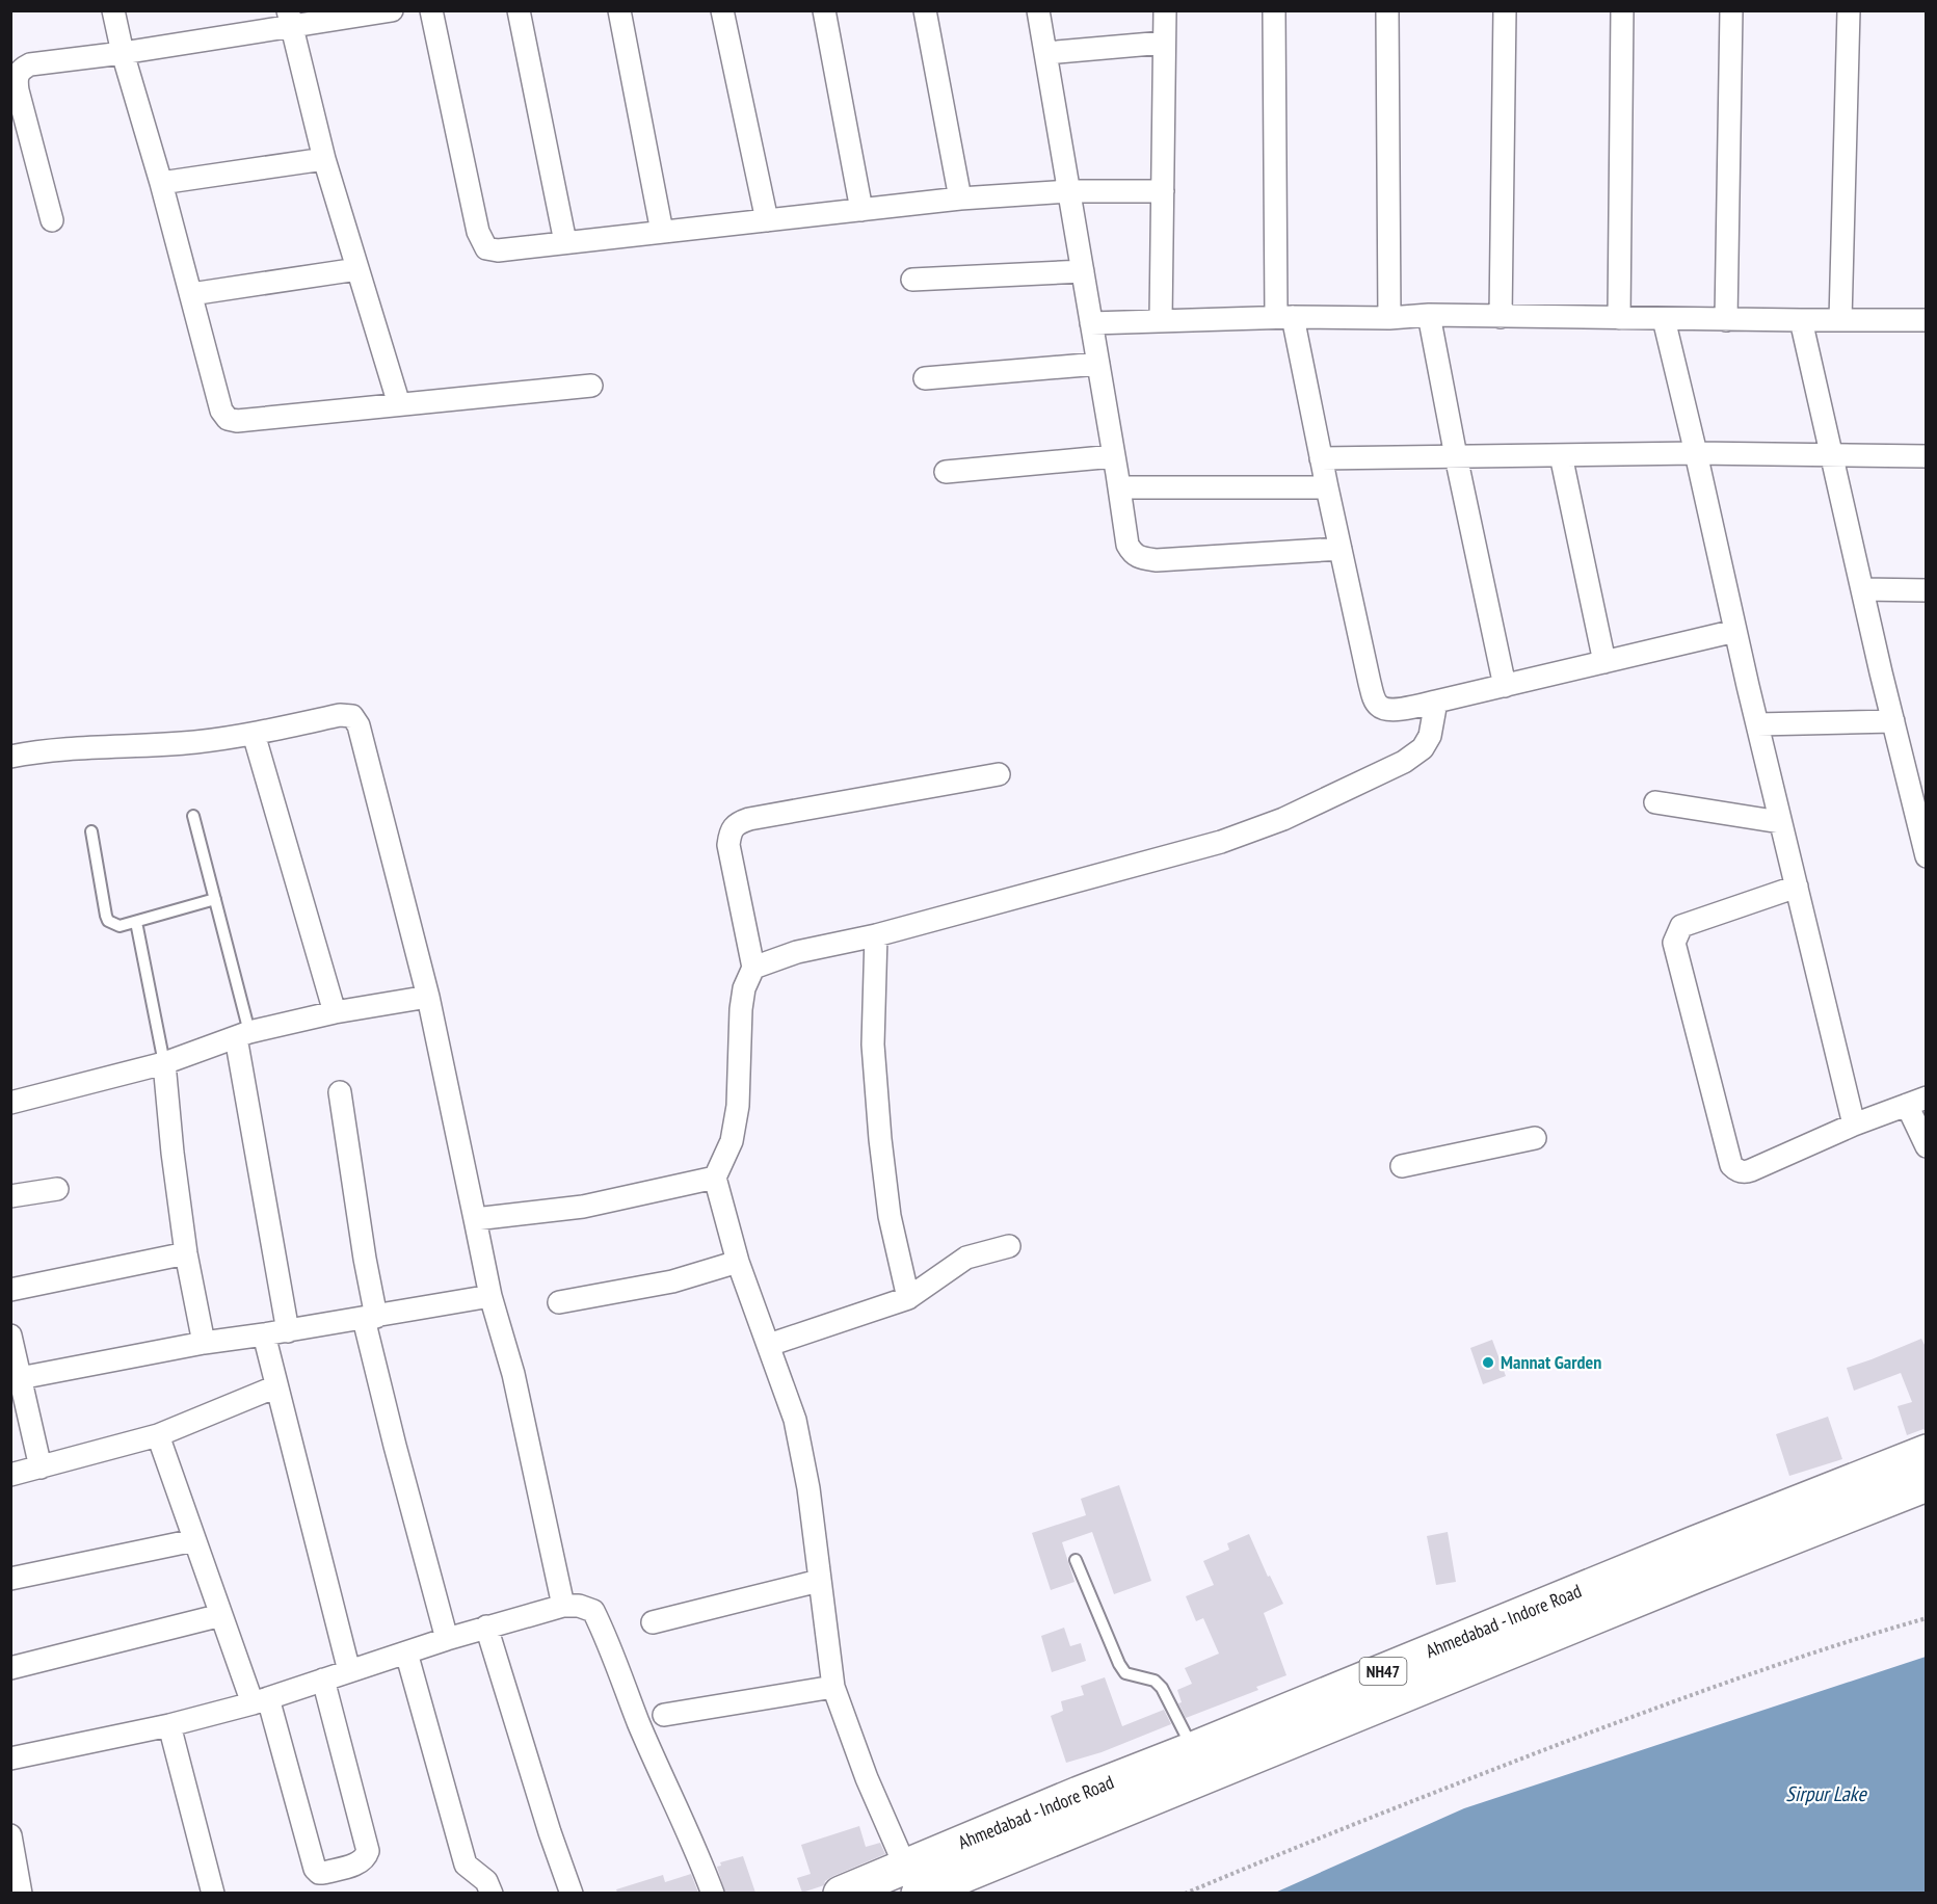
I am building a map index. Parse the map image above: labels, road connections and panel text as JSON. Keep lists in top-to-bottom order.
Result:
{
  "streets": {
    "highway": ["Ahmedabad - Indore Road", "NH47"]
  },
  "water": ["Sirpur Lake"],
  "places": ["Mannat Garden"]
}
